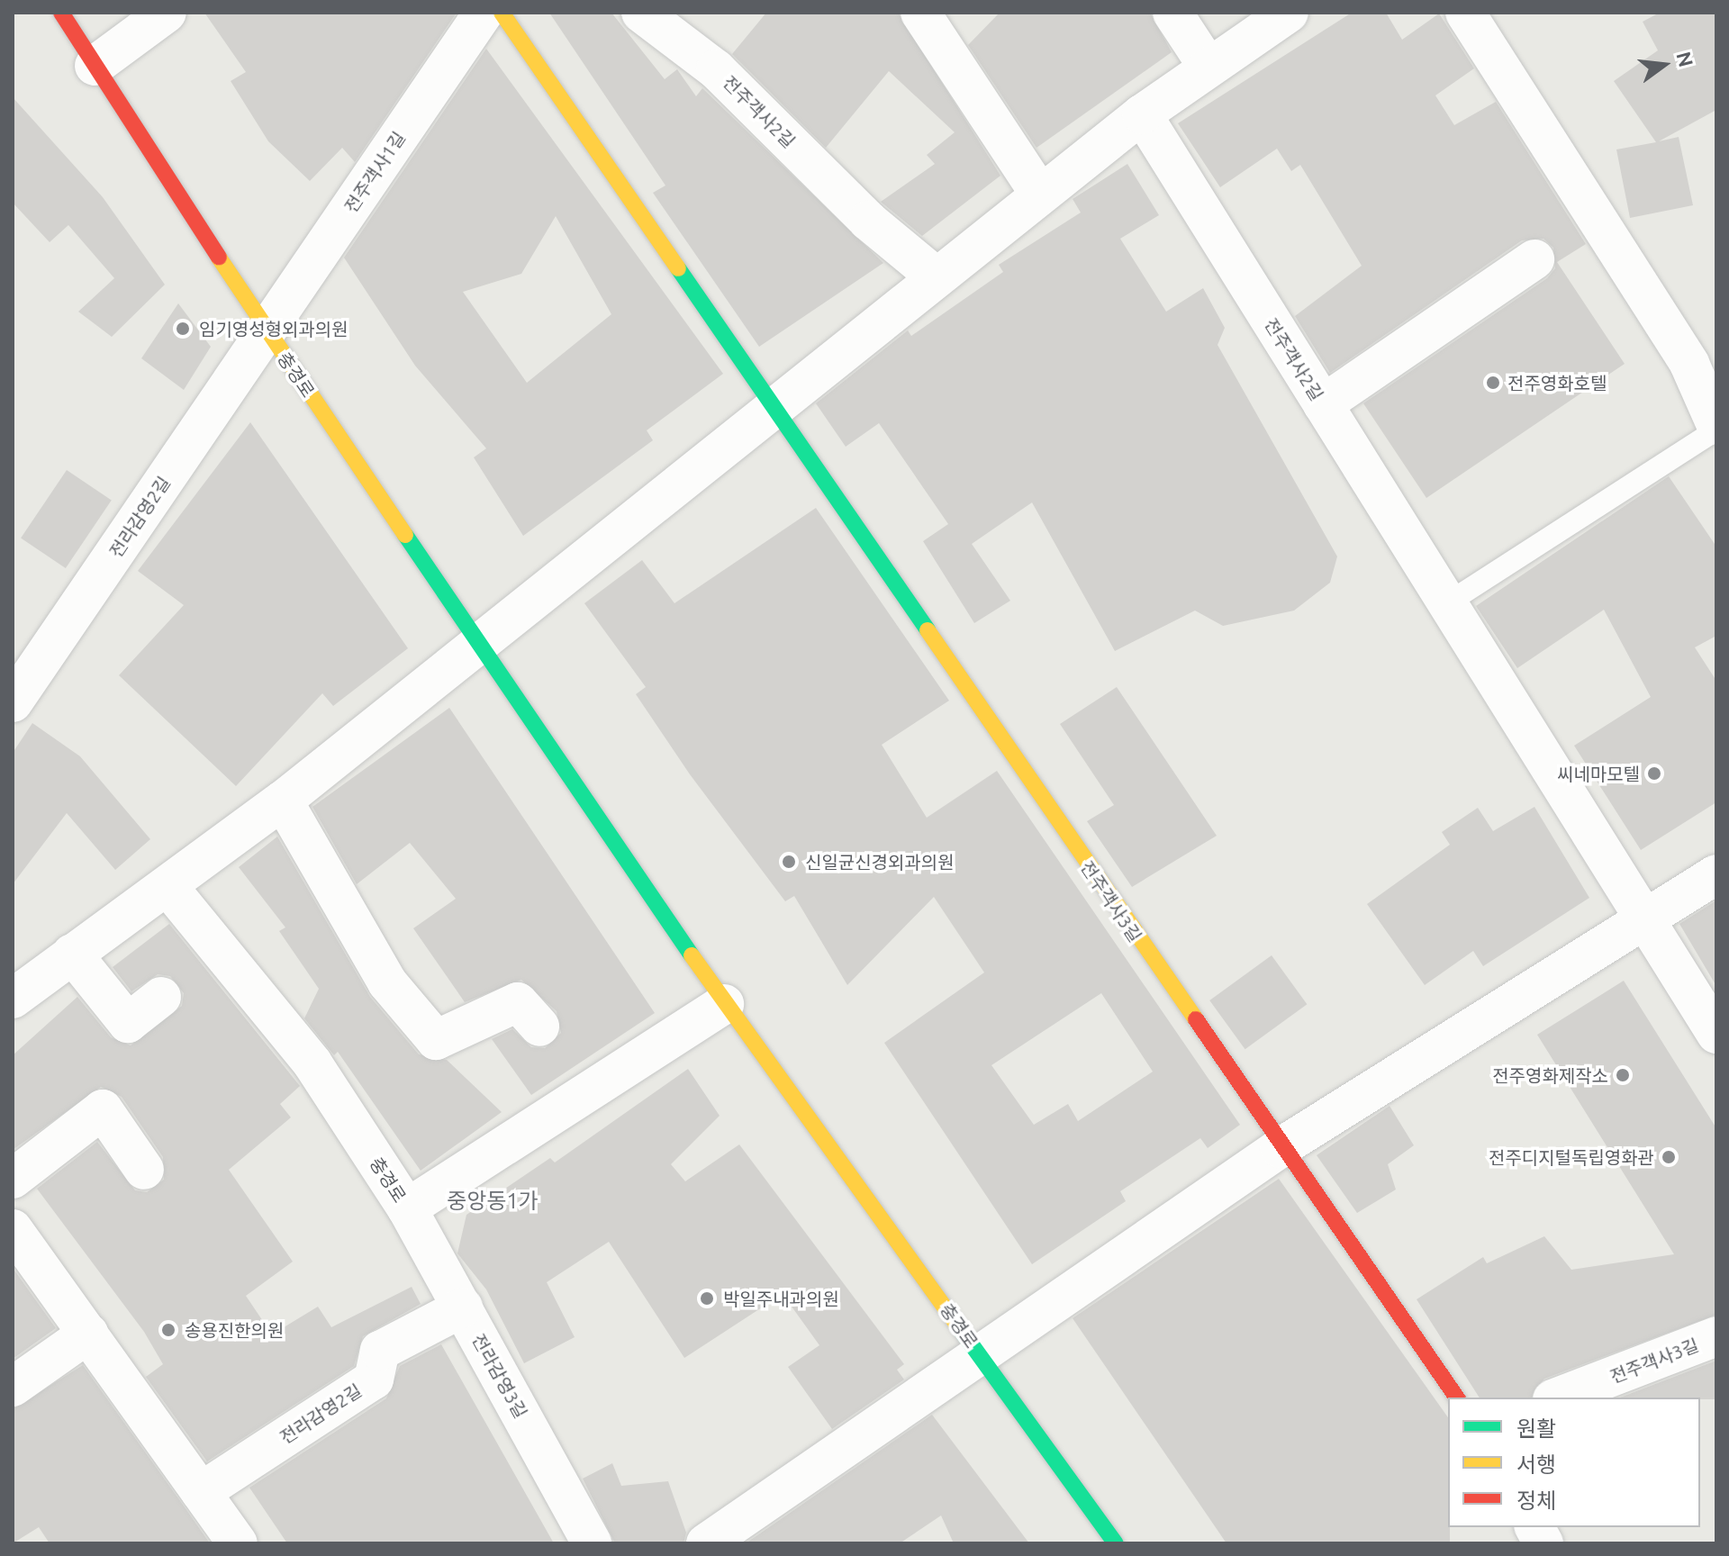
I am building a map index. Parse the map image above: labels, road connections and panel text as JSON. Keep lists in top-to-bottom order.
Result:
{
  "streets": {
    "street": [
      "전주객사2길",
      "전주객사1길",
      "충경로",
      "전라감영2길",
      "전주객사3길",
      "전라감영3길"
    ]
  },
  "crossings": [
    ["전주객사1길", "충경로"],
    ["전주객사1길", "전라감영2길"],
    ["충경로", "전라감영2길"],
    ["충경로", "전라감영3길"],
    ["전라감영2길", "전라감영3길"]
  ],
  "districts": ["중앙동1가"],
  "places": [
    "임기영성형외과의원",
    "전주영화호텔",
    "씨네마모텔",
    "신일균신경외과의원",
    "전주영화제작소",
    "전주디지털독립영화관",
    "박일주내과의원",
    "송용진한의원"
  ],
  "legend": ["원활", "서행", "정체"],
  "north": "right"
}
